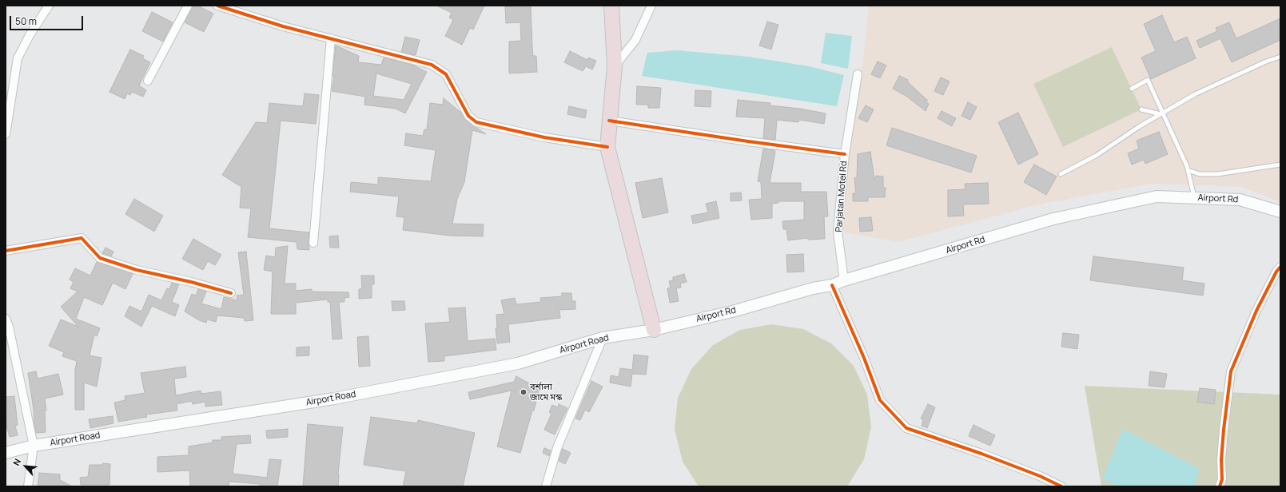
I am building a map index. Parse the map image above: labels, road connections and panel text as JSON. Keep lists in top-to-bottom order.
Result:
{
  "streets": {
    "main road": ["Airport Rd", "Airport Road"],
    "street": ["Parjatan Motel Rd"]
  },
  "crossings": [
    ["Parjatan Motel Rd", "Airport Rd"],
    ["Airport Rd", "Airport Road"]
  ],
  "places": ["বর্শালা জামে মস্ক"],
  "scale_bar": "50 m",
  "north": "top left"
}
